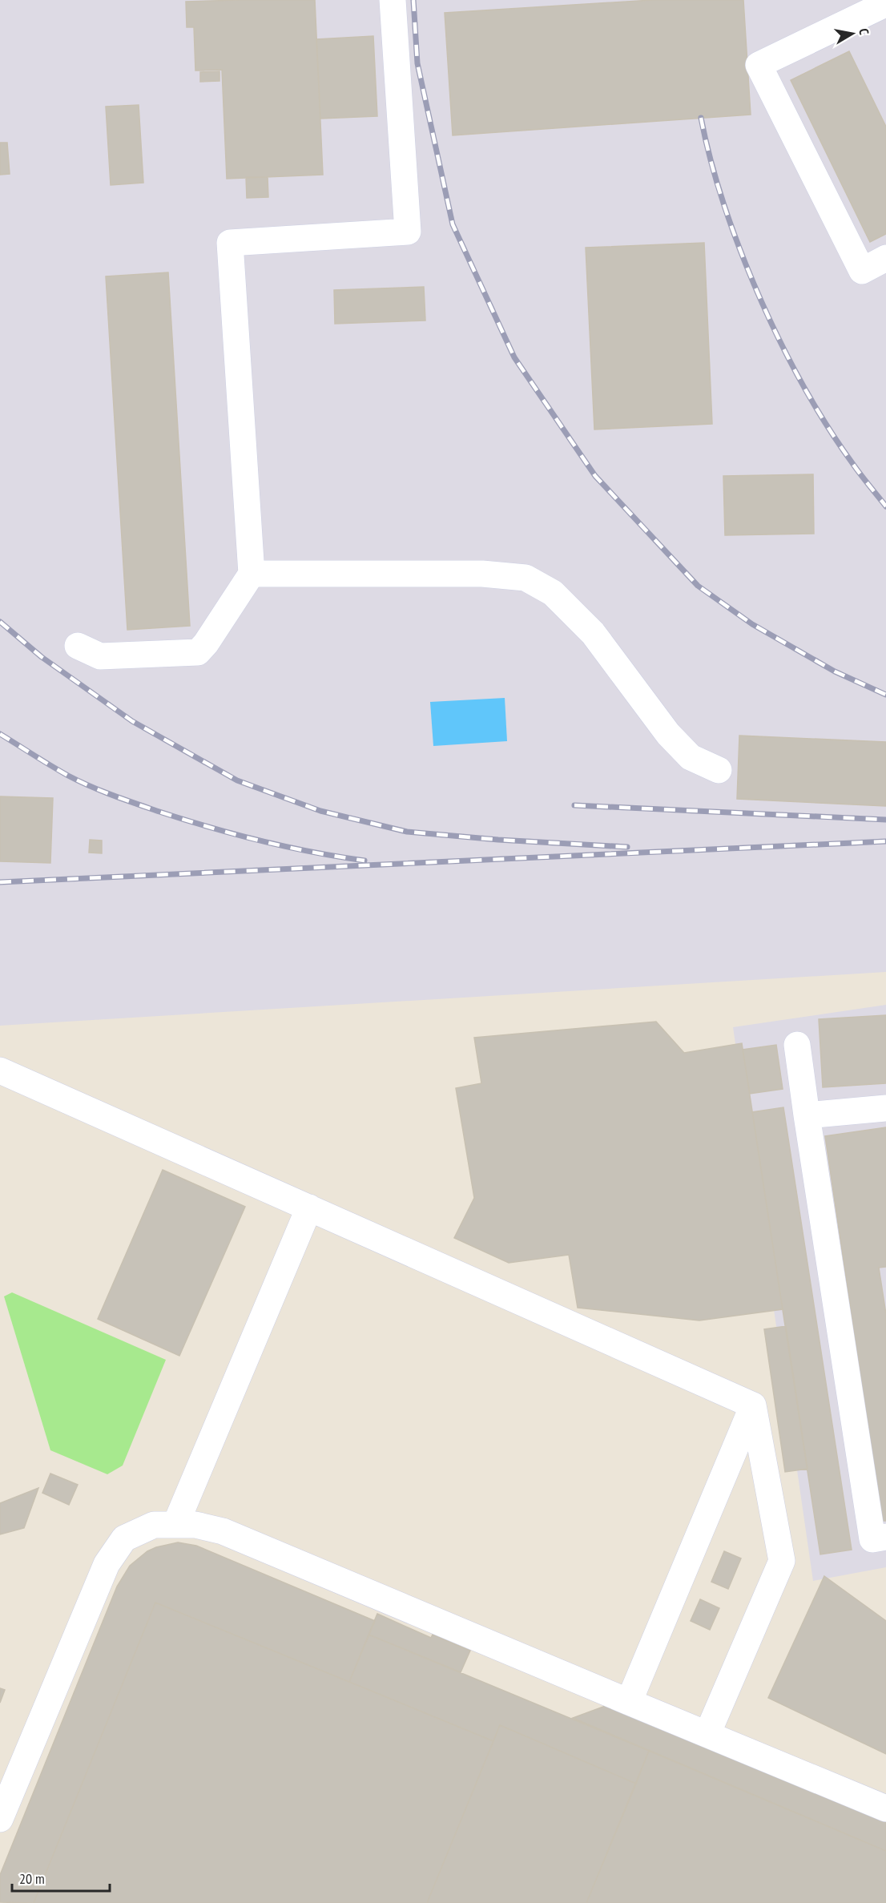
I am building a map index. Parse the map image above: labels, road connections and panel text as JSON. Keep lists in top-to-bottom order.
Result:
{
  "scale_bar": "20 m",
  "north": "right"
}
